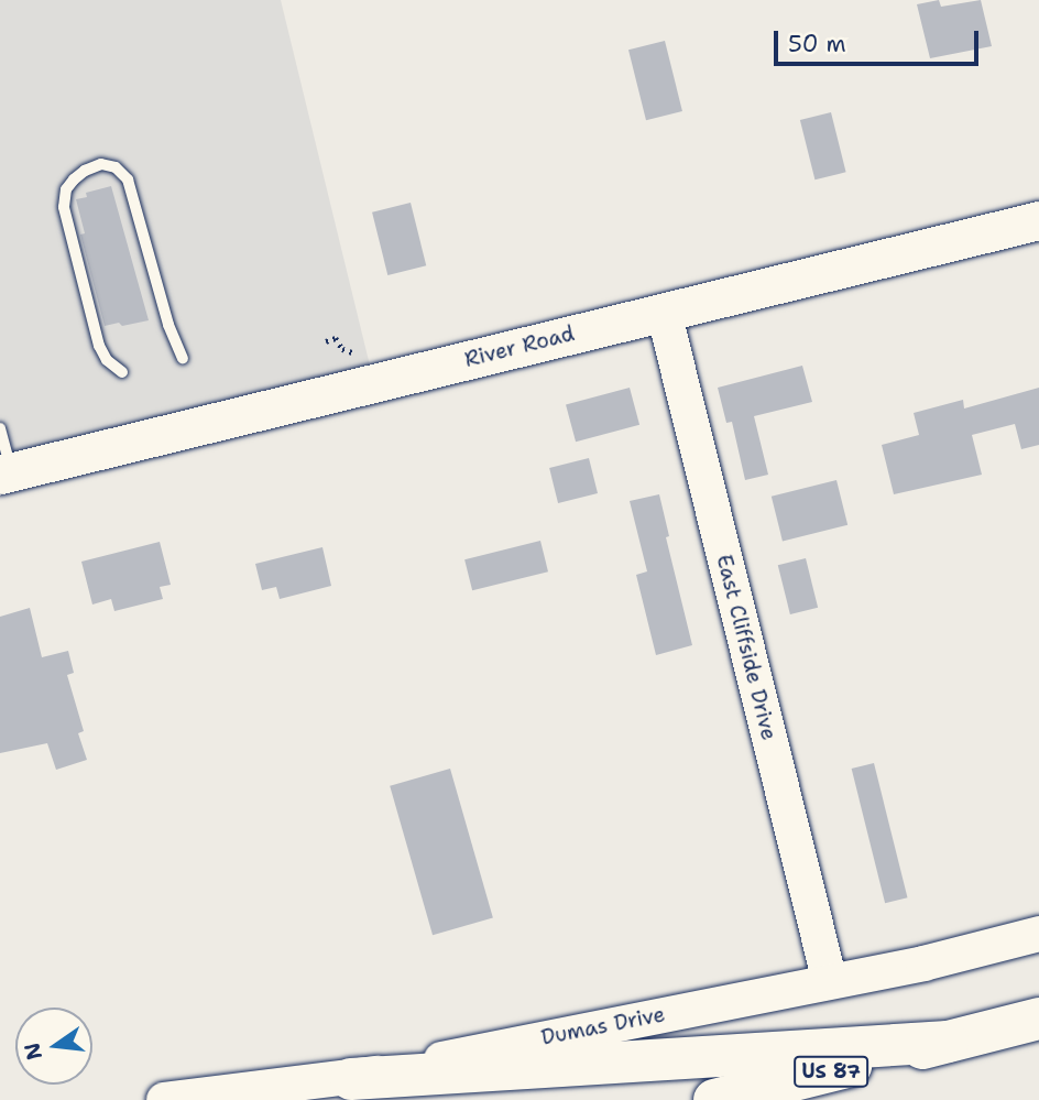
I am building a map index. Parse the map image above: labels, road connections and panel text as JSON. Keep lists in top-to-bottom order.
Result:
{
  "streets": {
    "highway": ["US 87"],
    "main road": ["River Road", "East Cliffside Drive", "Dumas Drive"]
  },
  "crossings": [
    ["River Road", "East Cliffside Drive"],
    ["East Cliffside Drive", "Dumas Drive"]
  ],
  "scale_bar": "50 m",
  "north": "left"
}
